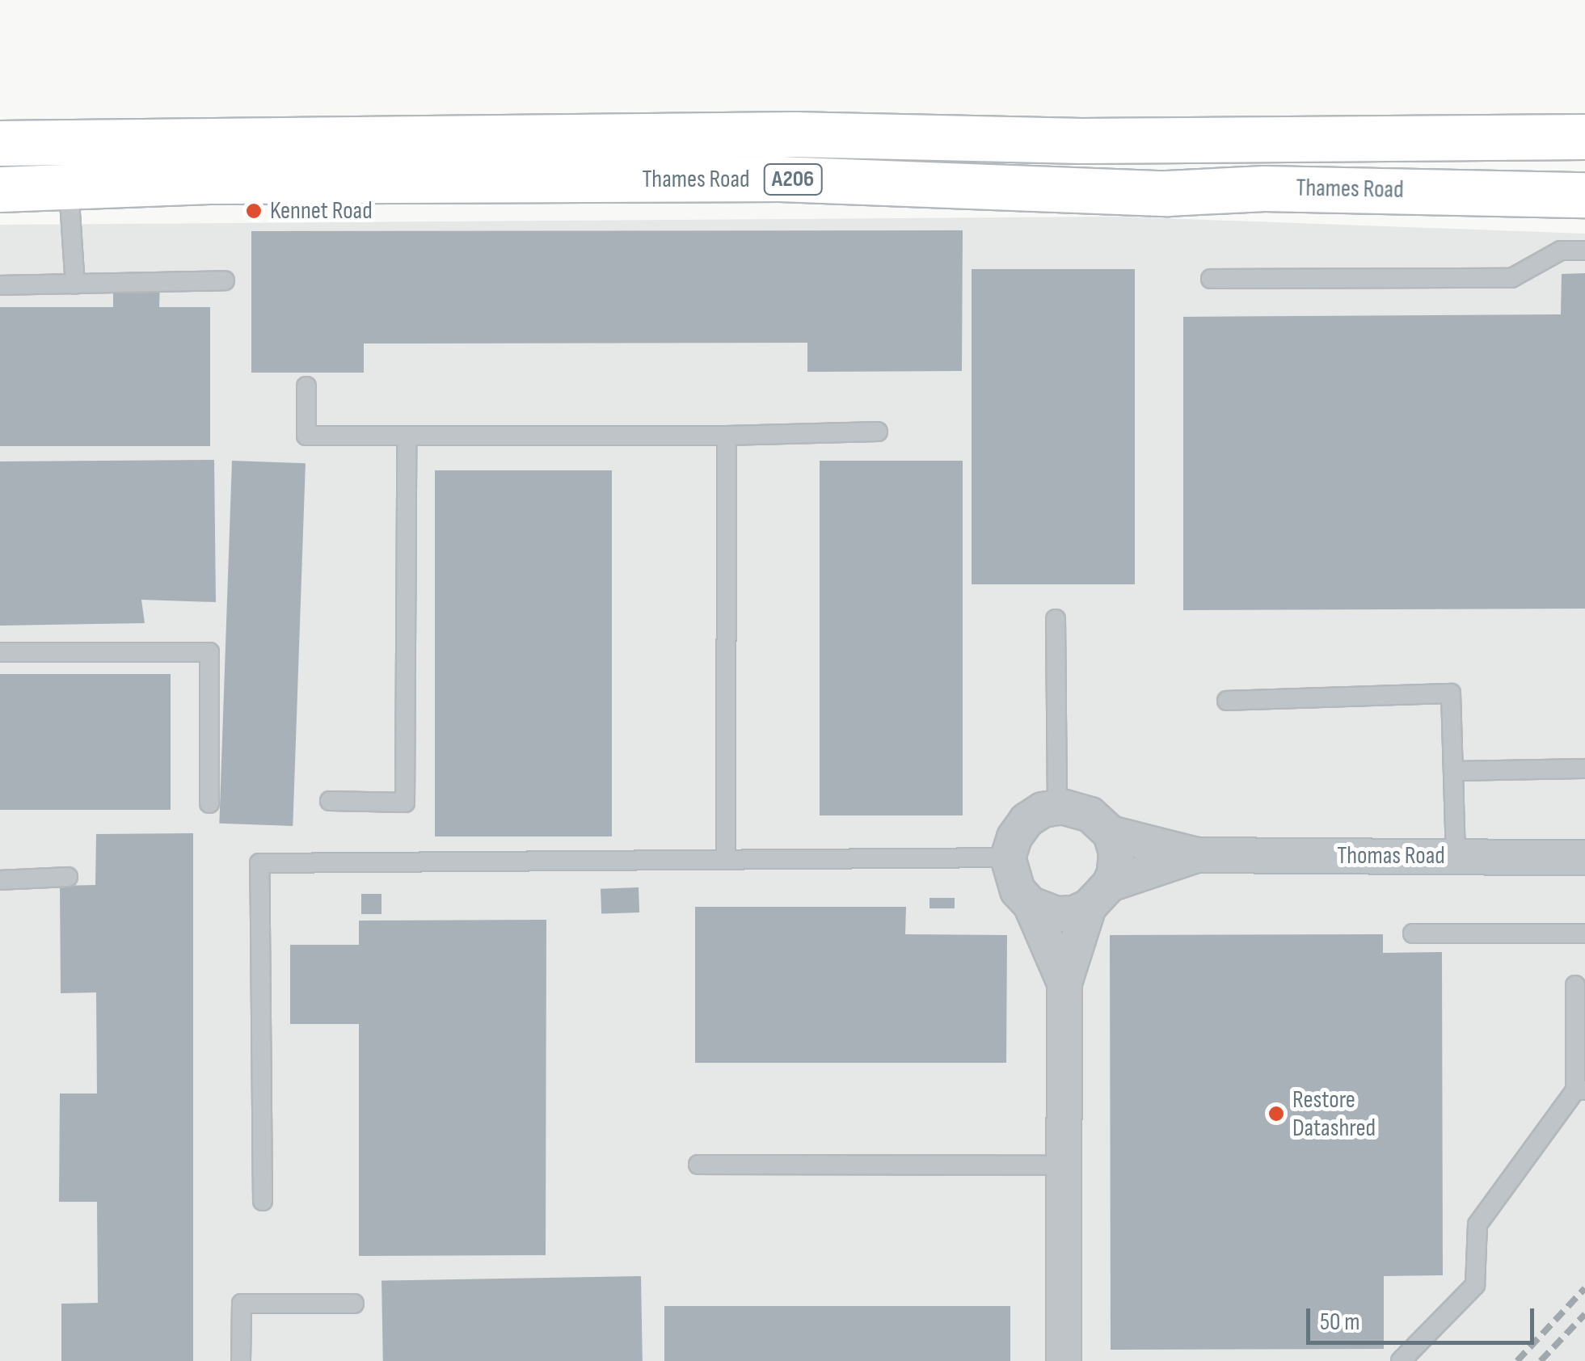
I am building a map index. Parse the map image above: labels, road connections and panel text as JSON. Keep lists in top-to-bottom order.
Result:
{
  "streets": {
    "main road": ["Thames Road", "A206"],
    "street": ["Thomas Road"]
  },
  "places": ["Kennet Road", "Restore Datashred"],
  "scale_bar": "50 m"
}
